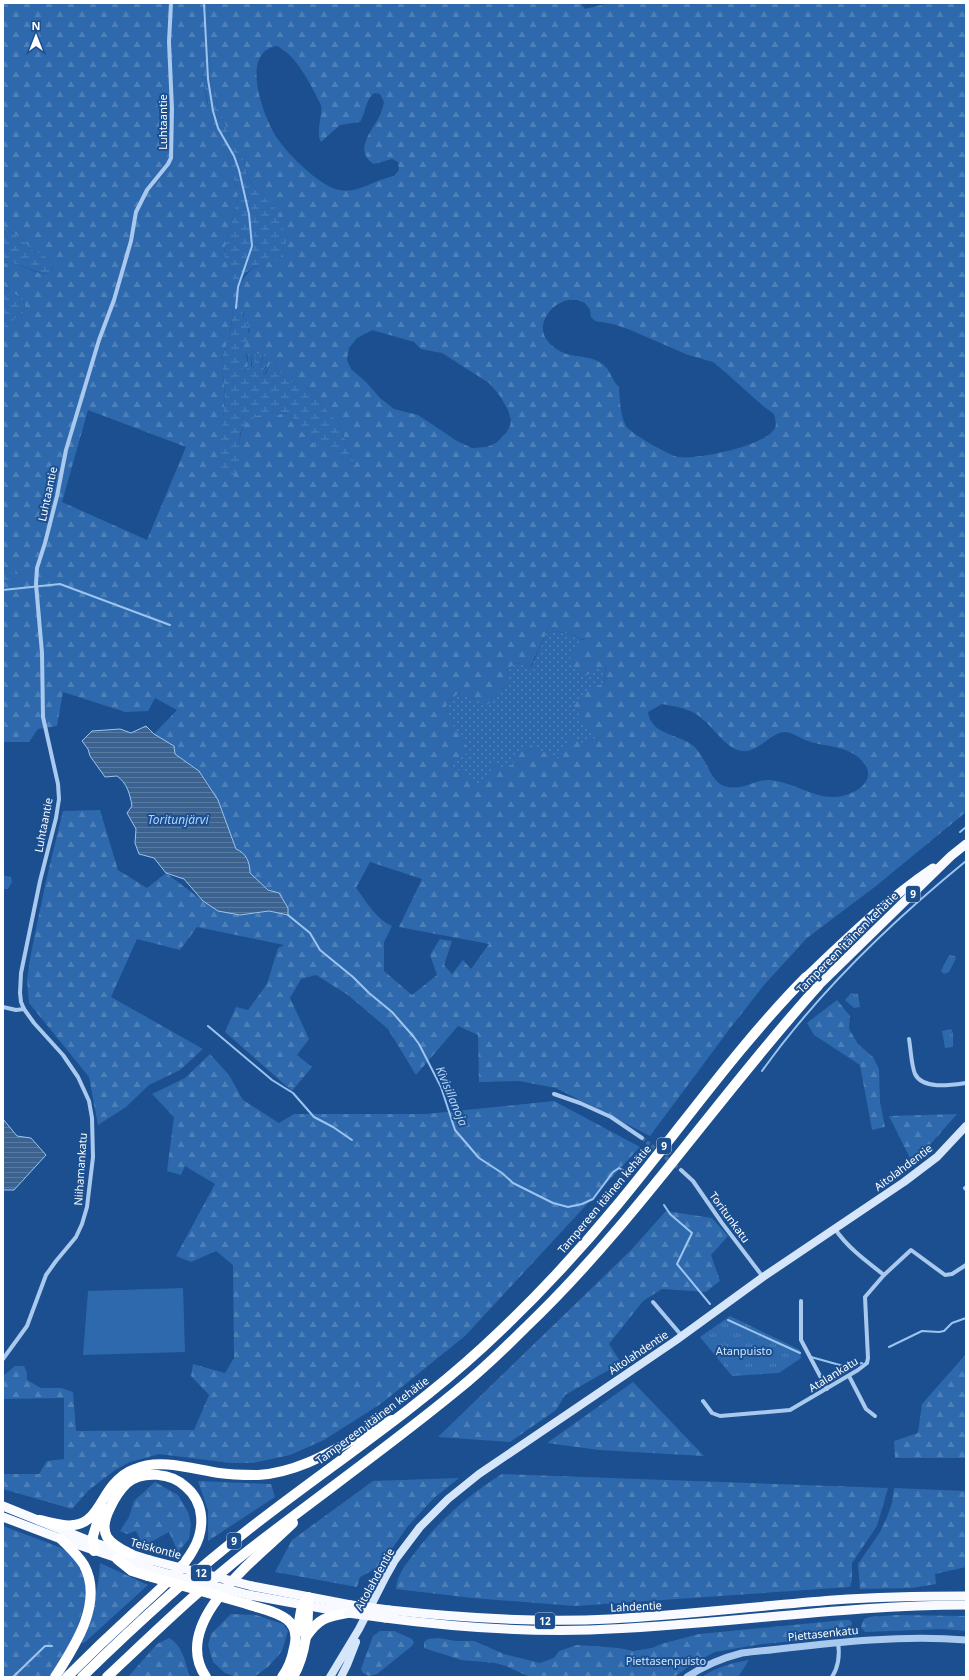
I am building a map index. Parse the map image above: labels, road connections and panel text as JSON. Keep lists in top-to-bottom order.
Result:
{
  "streets": {
    "highway": [
      "9",
      "Tampereen itäinen kehätie",
      "Teiskontie",
      "12",
      "Lahdentie"
    ],
    "main road": ["Aitolahdentie"],
    "street": [
      "Luhtaantie",
      "Niihamankatu",
      "Toritunkatu",
      "Atalankatu",
      "Piettasenkatu"
    ]
  },
  "crossings": [
    ["Luhtaantie", "Niihamankatu"],
    ["9", "Tampereen itäinen kehätie"],
    ["Aitolahdentie", "Toritunkatu"],
    ["Teiskontie", "12"],
    ["Teiskontie", "Lahdentie"],
    ["12", "Lahdentie"]
  ],
  "water": ["Toritunjärvi", "Kivisillanoja"],
  "parks": ["Atanpuisto", "Piettasenpuisto"],
  "north": "top"
}
